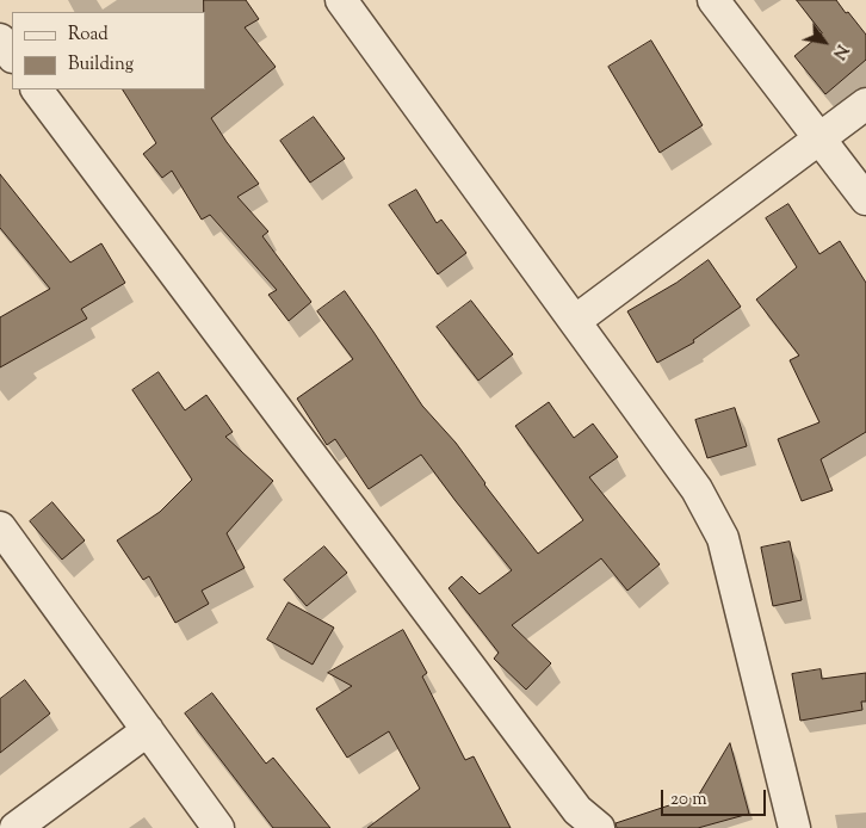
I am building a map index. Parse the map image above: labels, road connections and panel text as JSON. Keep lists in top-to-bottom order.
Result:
{
  "legend": ["Road", "Building"],
  "scale_bar": "20 m",
  "north": "bottom right"
}
